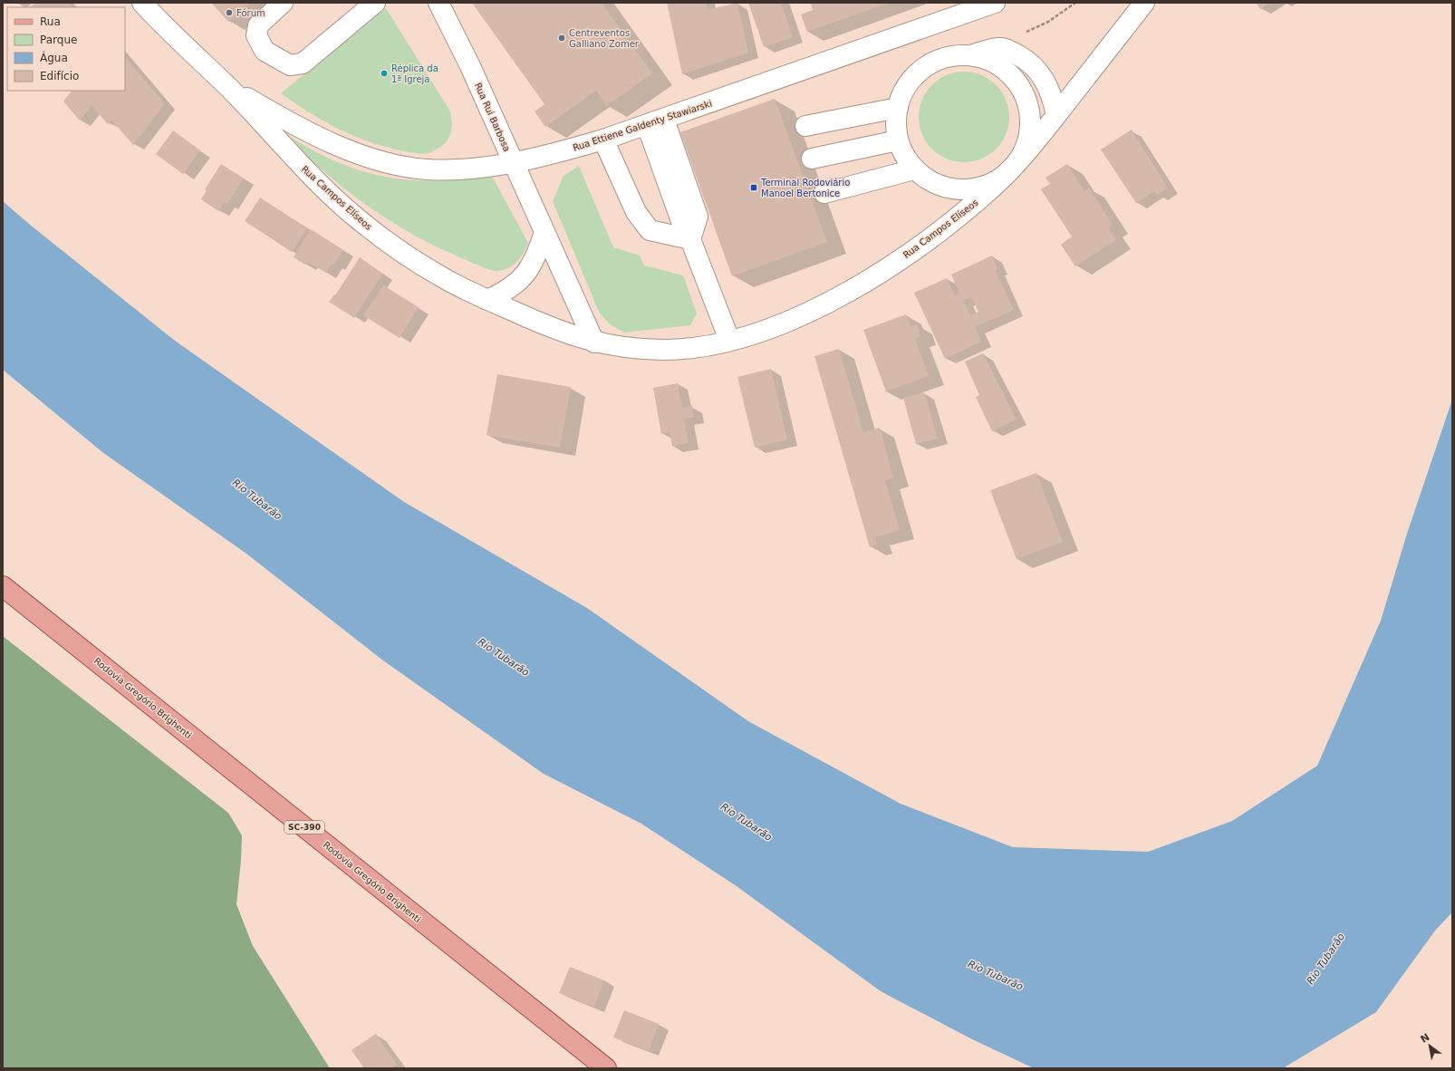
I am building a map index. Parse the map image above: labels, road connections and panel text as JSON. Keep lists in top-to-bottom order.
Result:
{
  "streets": {
    "main road": ["Rodovia Gregório Brighenti", "SC-390"],
    "street": ["Rua Rui Barbosa", "Rua Ettiene Galdenty Stawiarski", "Rua Campos Elíseos"]
  },
  "crossings": [
    ["Rua Rui Barbosa", "Rua Ettiene Galdenty Stawiarski"],
    ["Rua Rui Barbosa", "Rua Campos Elíseos"],
    ["Rua Ettiene Galdenty Stawiarski", "Rua Campos Elíseos"]
  ],
  "water": ["Rio Tubarão"],
  "places": {
    "other": ["Fórum", "Centreventos Galliano Zomer", "Réplica da 1ª Igreja"],
    "transit": ["Terminal Rodoviário Manoel Bertonice"]
  },
  "legend": [
    "Rua",
    "Parque",
    "Água",
    "Edifício"
  ],
  "north": "top left"
}
